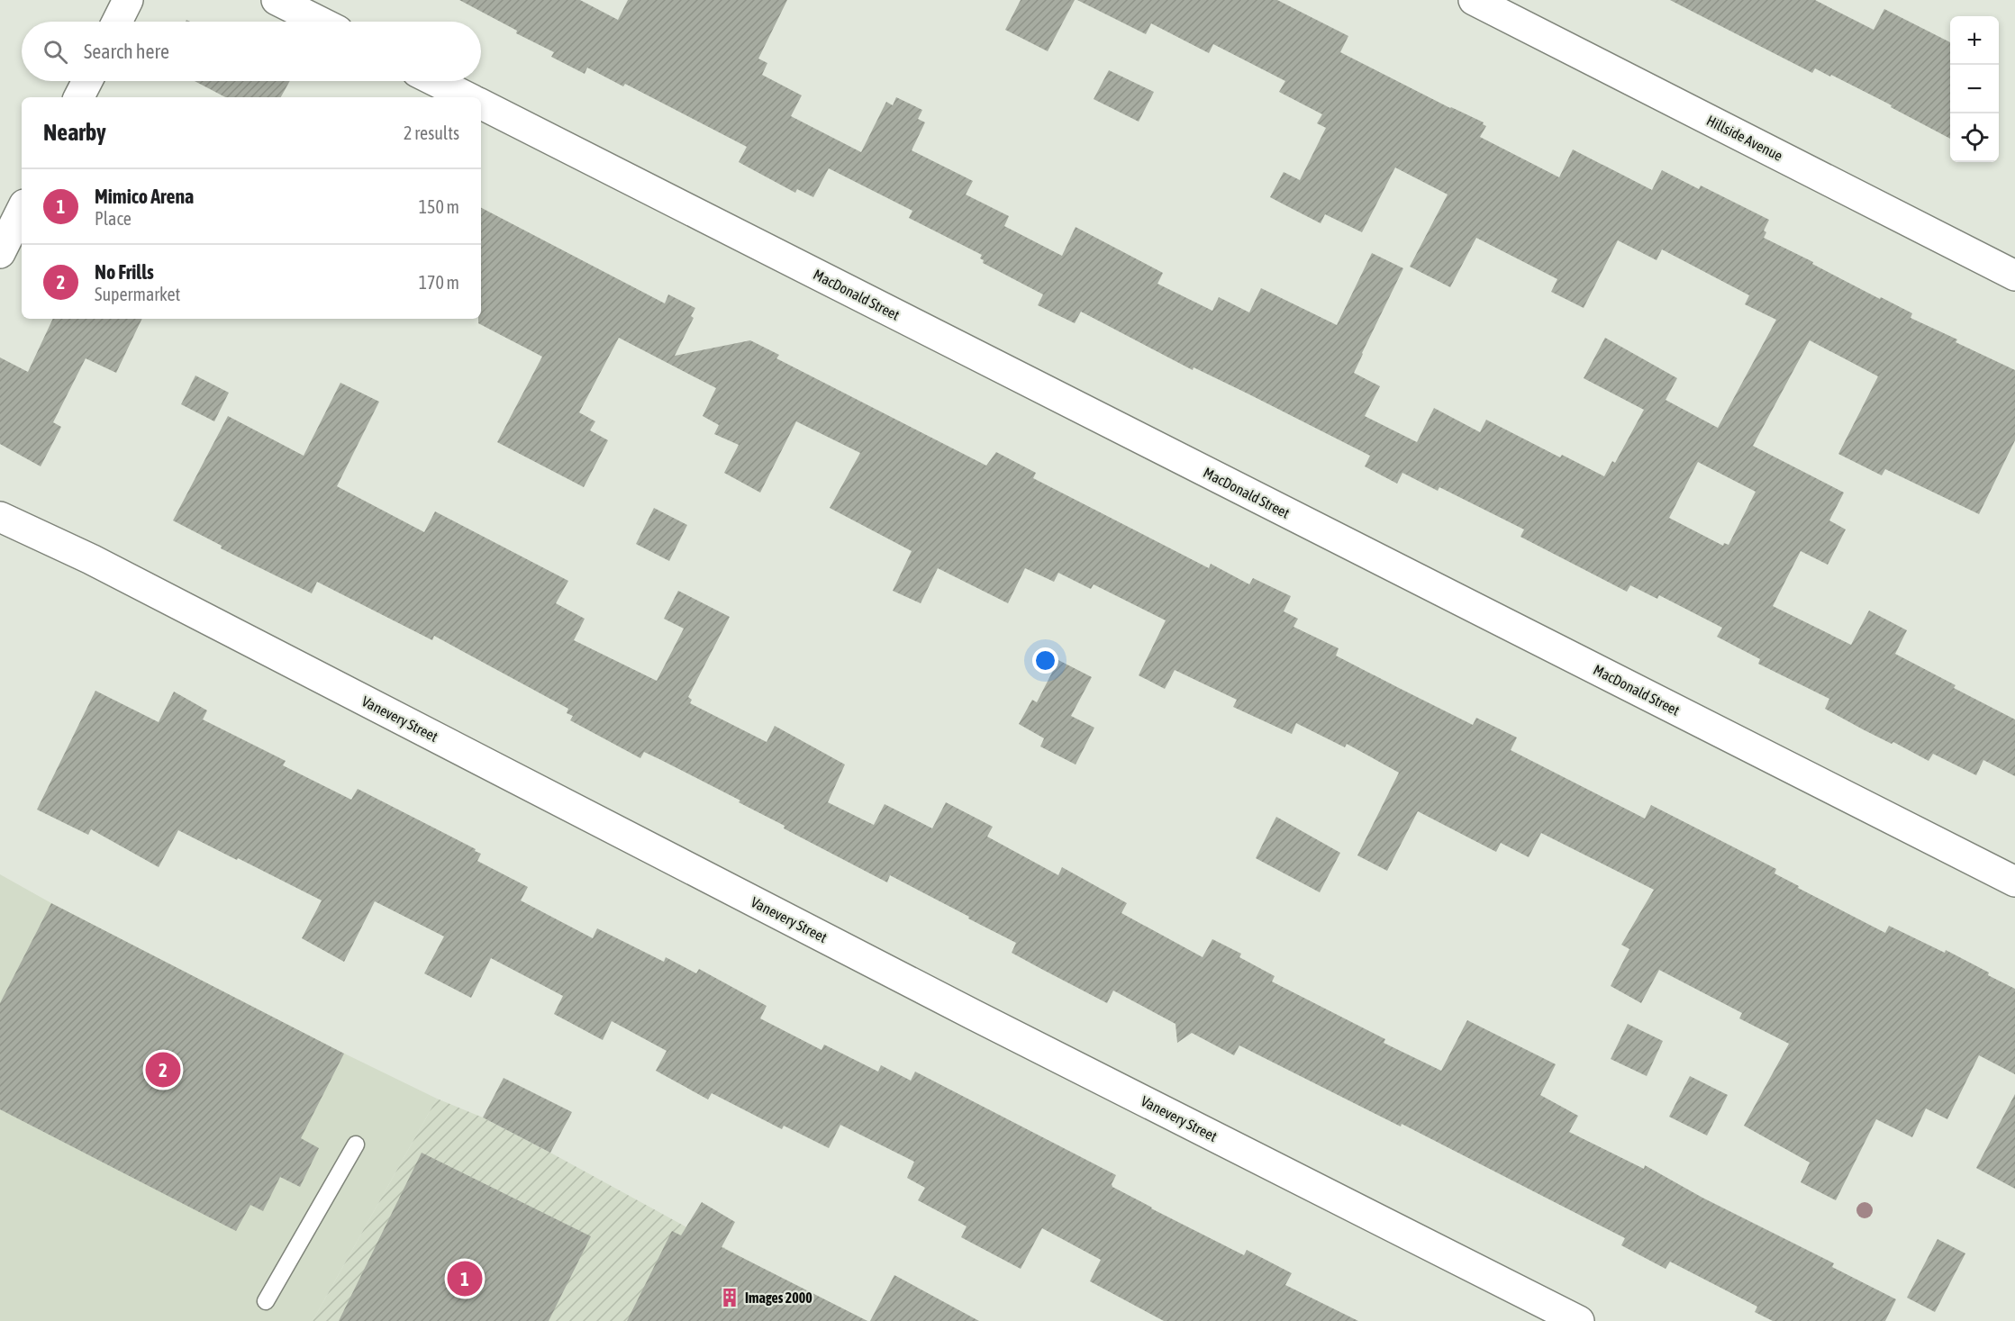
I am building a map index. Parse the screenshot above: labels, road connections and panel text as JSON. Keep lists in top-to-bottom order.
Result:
{
  "streets": {
    "street": ["Hillside Avenue", "MacDonald Street", "Vanevery Street"]
  },
  "places": {
    "building": ["Images 2000"]
  },
  "page": {
    "map_buttons": ["+", "−"],
    "search": "Search here",
    "heading": ["Nearby", "2 results"],
    "list": [
      {
        "mark": "1",
        "name": "Mimico Arena",
        "note": "Place",
        "value": "150 m"
      },
      {
        "mark": "2",
        "name": "No Frills",
        "note": "Supermarket",
        "value": "170 m"
      }
    ],
    "pins": ["2", "1"]
  }
}
